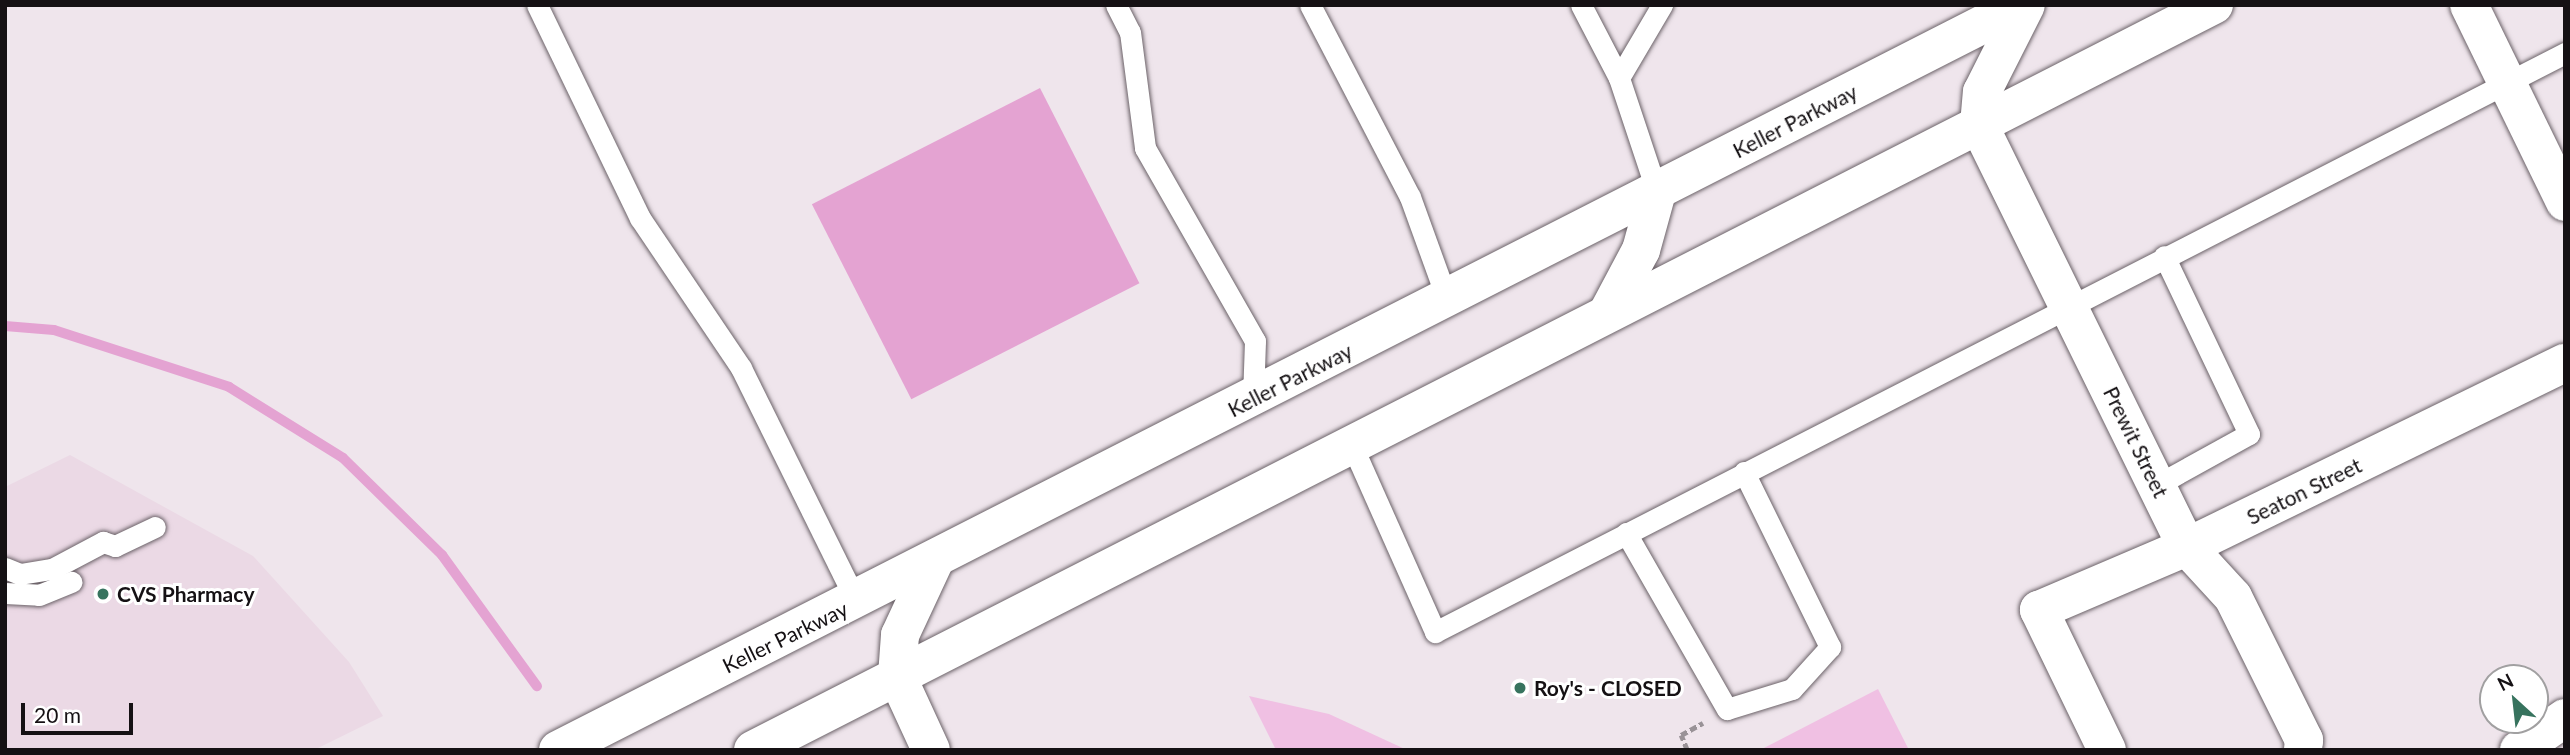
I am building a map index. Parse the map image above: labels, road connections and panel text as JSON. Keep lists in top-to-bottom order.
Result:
{
  "streets": {
    "main road": ["Keller Parkway", "Prewit Street", "Seaton Street"]
  },
  "crossings": [
    ["Prewit Street", "Seaton Street"]
  ],
  "places": ["CVS Pharmacy", "Roy's - CLOSED"],
  "scale_bar": "20 m",
  "north": "top left"
}
